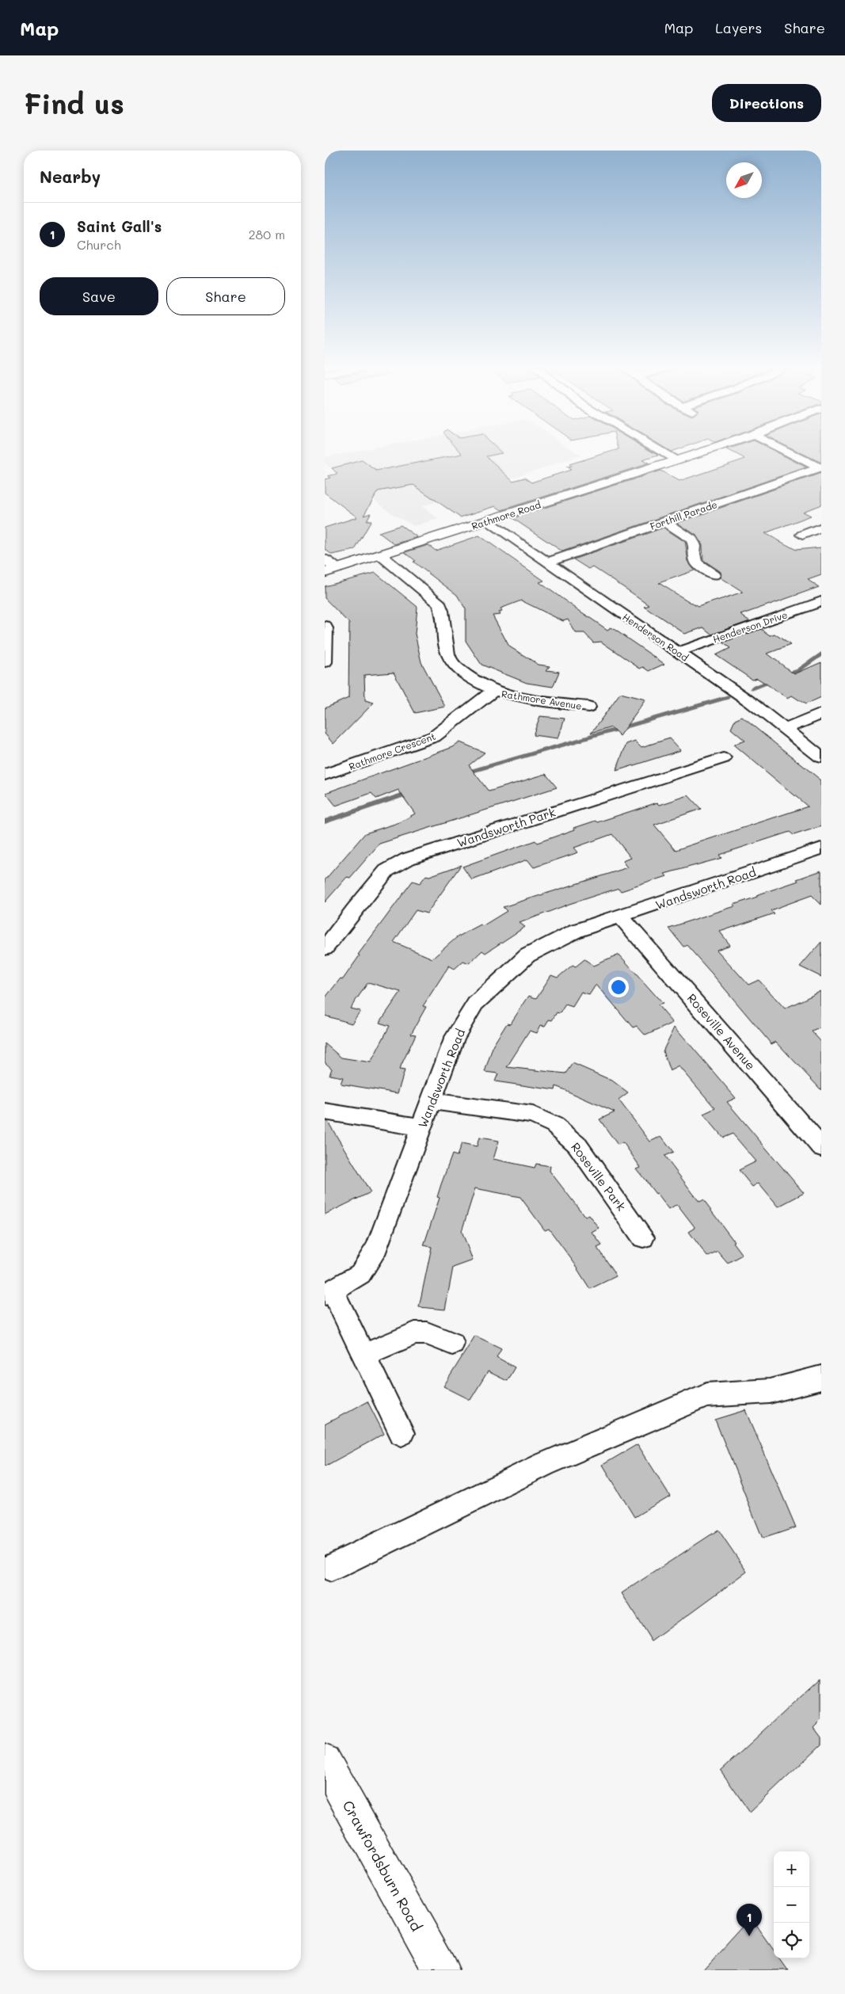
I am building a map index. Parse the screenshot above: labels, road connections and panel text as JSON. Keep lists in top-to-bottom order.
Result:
{
  "streets": {
    "street": [
      "Rathmore Road",
      "Forthill Parade",
      "Henderson Drive",
      "Henderson Road",
      "Rathmore Avenue",
      "Rathmore Crescent",
      "Wandsworth Park",
      "Wandsworth Road",
      "Roseville Avenue",
      "Roseville Park",
      "Crawfordsburn Road"
    ]
  },
  "crossings": [
    ["Rathmore Road", "Henderson Road"],
    ["Rathmore Road", "Rathmore Avenue"],
    ["Forthill Parade", "Henderson Road"],
    ["Henderson Drive", "Henderson Road"],
    ["Rathmore Avenue", "Rathmore Crescent"],
    ["Wandsworth Road", "Roseville Avenue"],
    ["Wandsworth Road", "Roseville Park"]
  ],
  "north": "bottom left",
  "page": {
    "header": "Map",
    "nav": ["Map", "Layers", "Share"],
    "buttons": [
      "Directions",
      ["Save", "Share"]
    ],
    "title": "Find us",
    "heading": "Nearby",
    "list": [
      {
        "mark": "1",
        "name": "Saint Gall's",
        "note": "Church",
        "value": "280 m"
      }
    ],
    "map_buttons": ["+", "−"],
    "pins": "1"
  }
}
